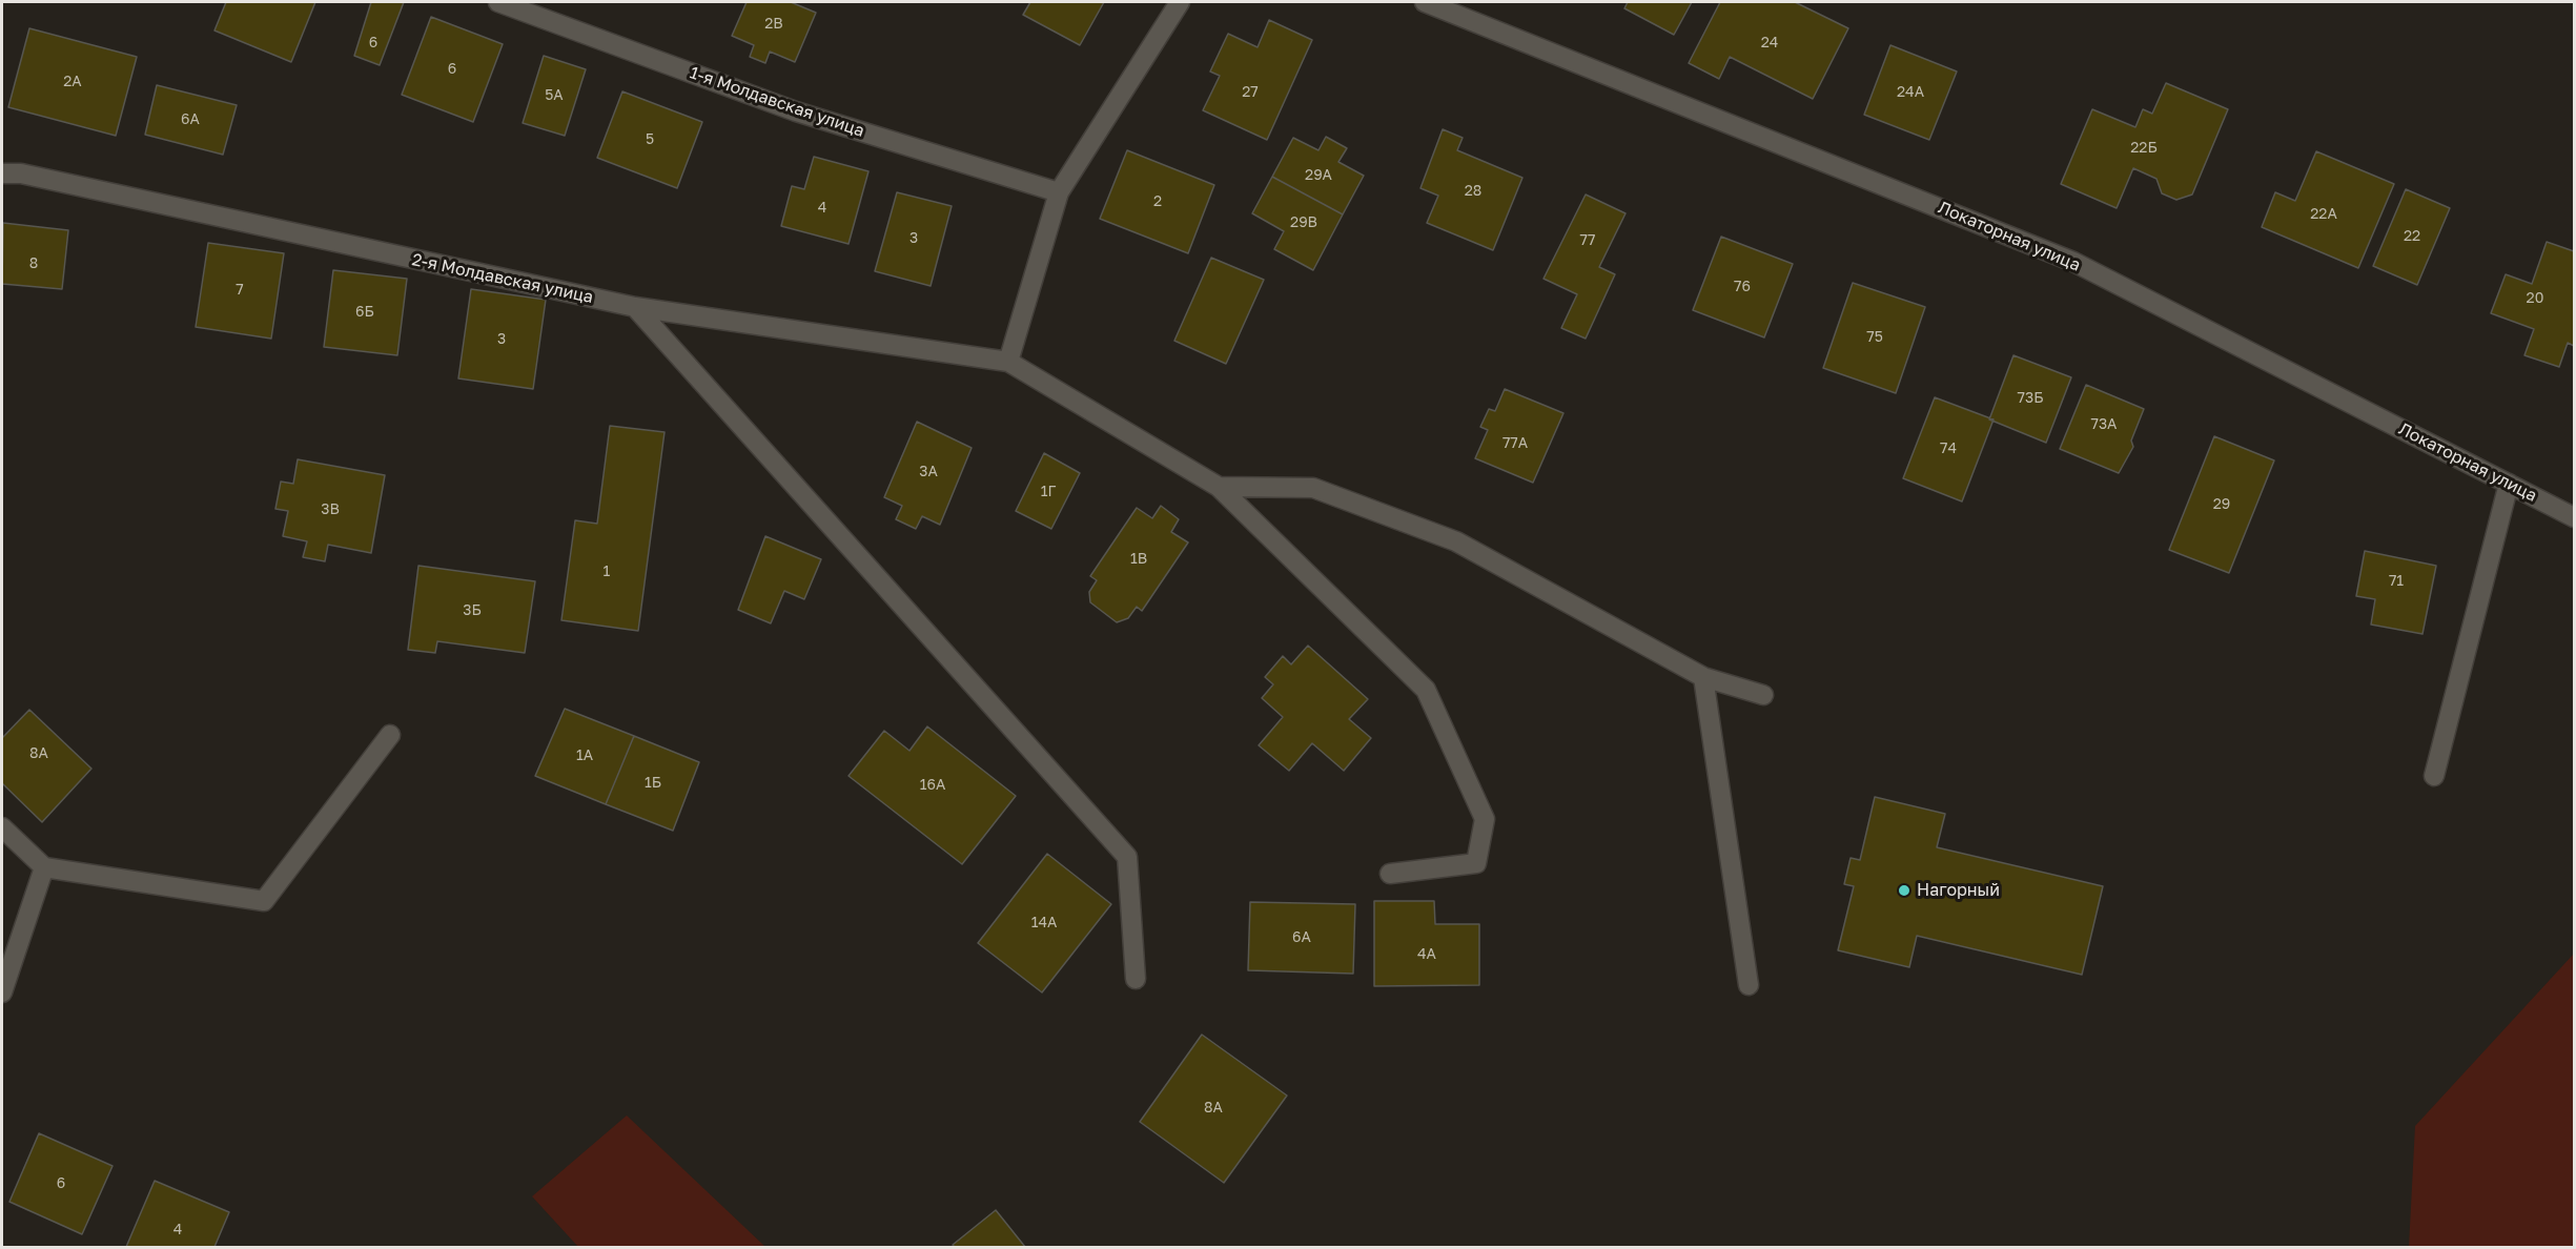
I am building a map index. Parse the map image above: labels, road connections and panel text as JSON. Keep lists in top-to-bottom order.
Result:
{
  "streets": {
    "street": ["1-я Молдавская улица", "Локаторная улица", "2-я Молдавская улица"]
  },
  "places": ["Нагорный"],
  "house_numbers": [
    "2В",
    "6",
    "24",
    "6",
    "2А",
    "27",
    "24А",
    "5А",
    "6А",
    "5",
    "22Б",
    "29А",
    "28",
    "2",
    "4",
    "22А",
    "29В",
    "22",
    "3",
    "77",
    "8",
    "76",
    "7",
    "20",
    "6Б",
    "75",
    "3",
    "73Б",
    "73А",
    "77А",
    "74",
    "3А",
    "1Г",
    "29",
    "3В",
    "1В",
    "1",
    "71",
    "3Б",
    "8А",
    "1А",
    "1Б",
    "16А",
    "14А",
    "6А",
    "4А",
    "8А",
    "6",
    "4"
  ]
}
